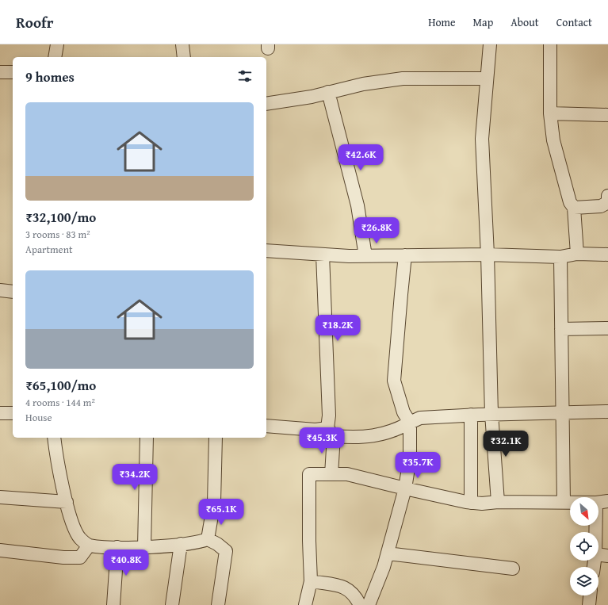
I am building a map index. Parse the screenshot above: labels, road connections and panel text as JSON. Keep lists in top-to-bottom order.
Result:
{
  "north": "bottom right",
  "page": {
    "header": "Roofr",
    "nav": [
      "Home",
      "Map",
      "About",
      "Contact"
    ],
    "heading": "9 homes",
    "list": [
      {
        "name": "₹32,100/mo",
        "note": "3 rooms · 83 m² · Apartment"
      },
      {
        "name": "₹65,100/mo",
        "note": "4 rooms · 144 m² · House"
      }
    ],
    "price": [
      "₹42.6K",
      "₹26.8K",
      "₹18.2K",
      "₹45.3K",
      "₹32.1K",
      "₹35.7K",
      "₹34.2K",
      "₹65.1K",
      "₹40.8K"
    ]
  }
}
